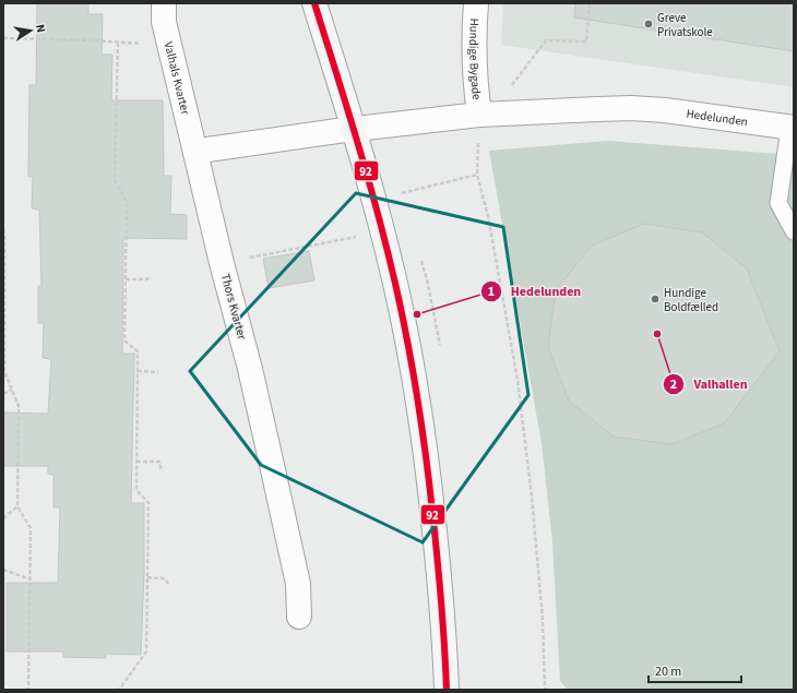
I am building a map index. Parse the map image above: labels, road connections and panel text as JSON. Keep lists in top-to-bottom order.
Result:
{
  "streets": {
    "street": [
      "Hundige Bygade",
      "Valhals Kvarter",
      "Hedelunden",
      "Thors Kvarter"
    ]
  },
  "crossings": [
    ["Hundige Bygade", "Hedelunden"],
    ["Valhals Kvarter", "Thors Kvarter"]
  ],
  "places": [
    "Greve Privatskole",
    "Hundige Boldfælled",
    "Hedelunden",
    "Valhallen"
  ],
  "lines": ["transit line 92"],
  "scale_bar": "20 m",
  "north": "right"
}
